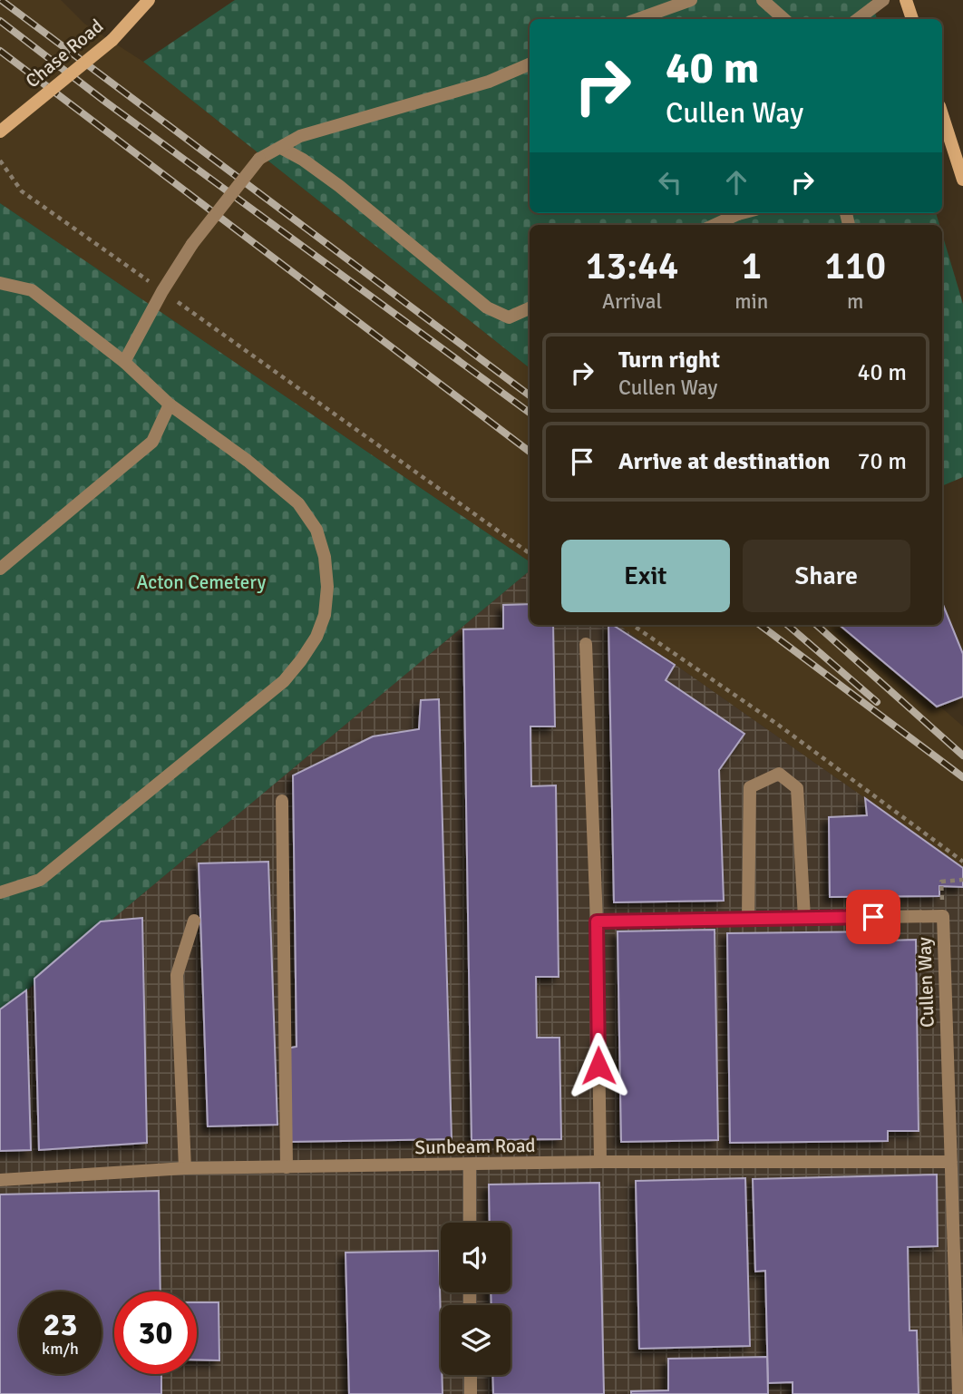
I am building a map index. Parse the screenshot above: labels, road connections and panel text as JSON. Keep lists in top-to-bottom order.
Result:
{
  "streets": {
    "street": ["Chase Road", "Cullen Way", "Sunbeam Road"]
  },
  "crossings": [
    ["Cullen Way", "Sunbeam Road"]
  ],
  "parks": ["Acton Cemetery"],
  "page": {
    "turn": ["40 m", "Cullen Way"],
    "eta": [
      "13:44",
      "Arrival",
      "1",
      "min",
      "110",
      "m"
    ],
    "list": [
      {
        "name": "Turn right",
        "note": "Cullen Way",
        "value": "40 m"
      },
      {
        "name": "Arrive at destination",
        "value": "70 m"
      }
    ],
    "buttons": ["Exit", "Share"],
    "speed": "23 km/h",
    "limit": "30"
  }
}
